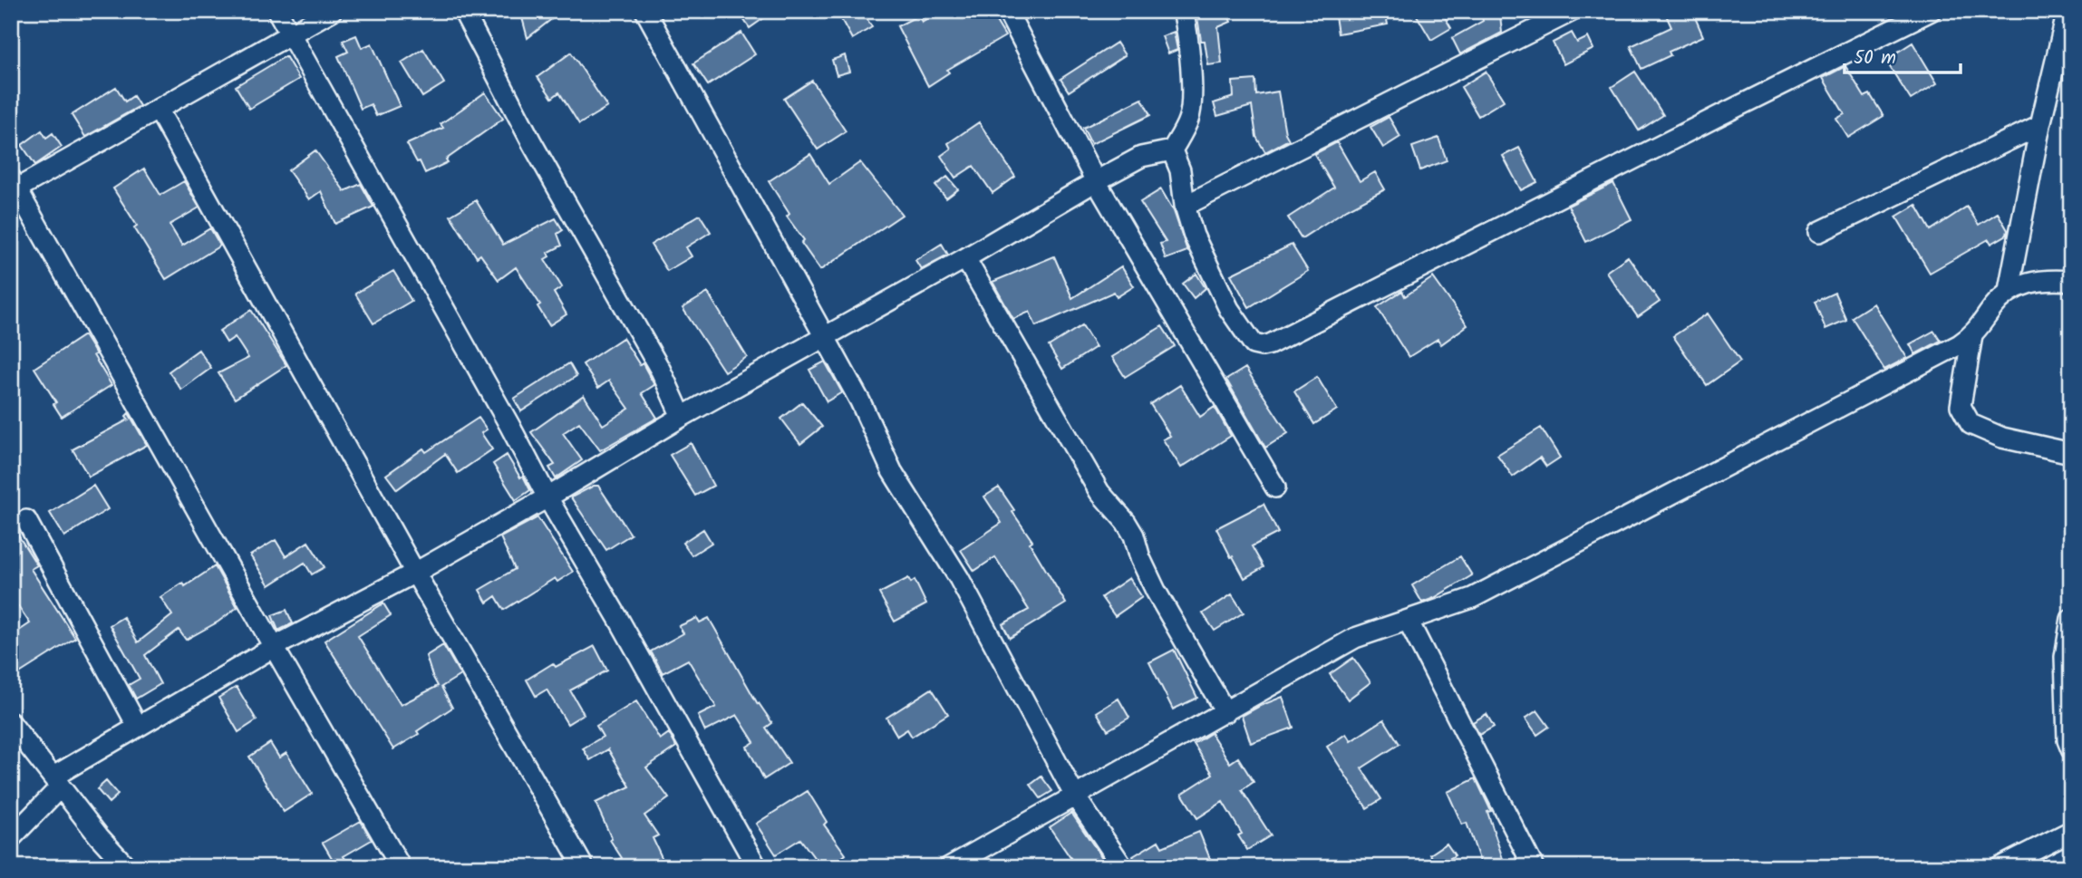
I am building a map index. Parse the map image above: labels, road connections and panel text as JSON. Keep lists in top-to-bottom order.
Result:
{
  "scale_bar": "50 m"
}
